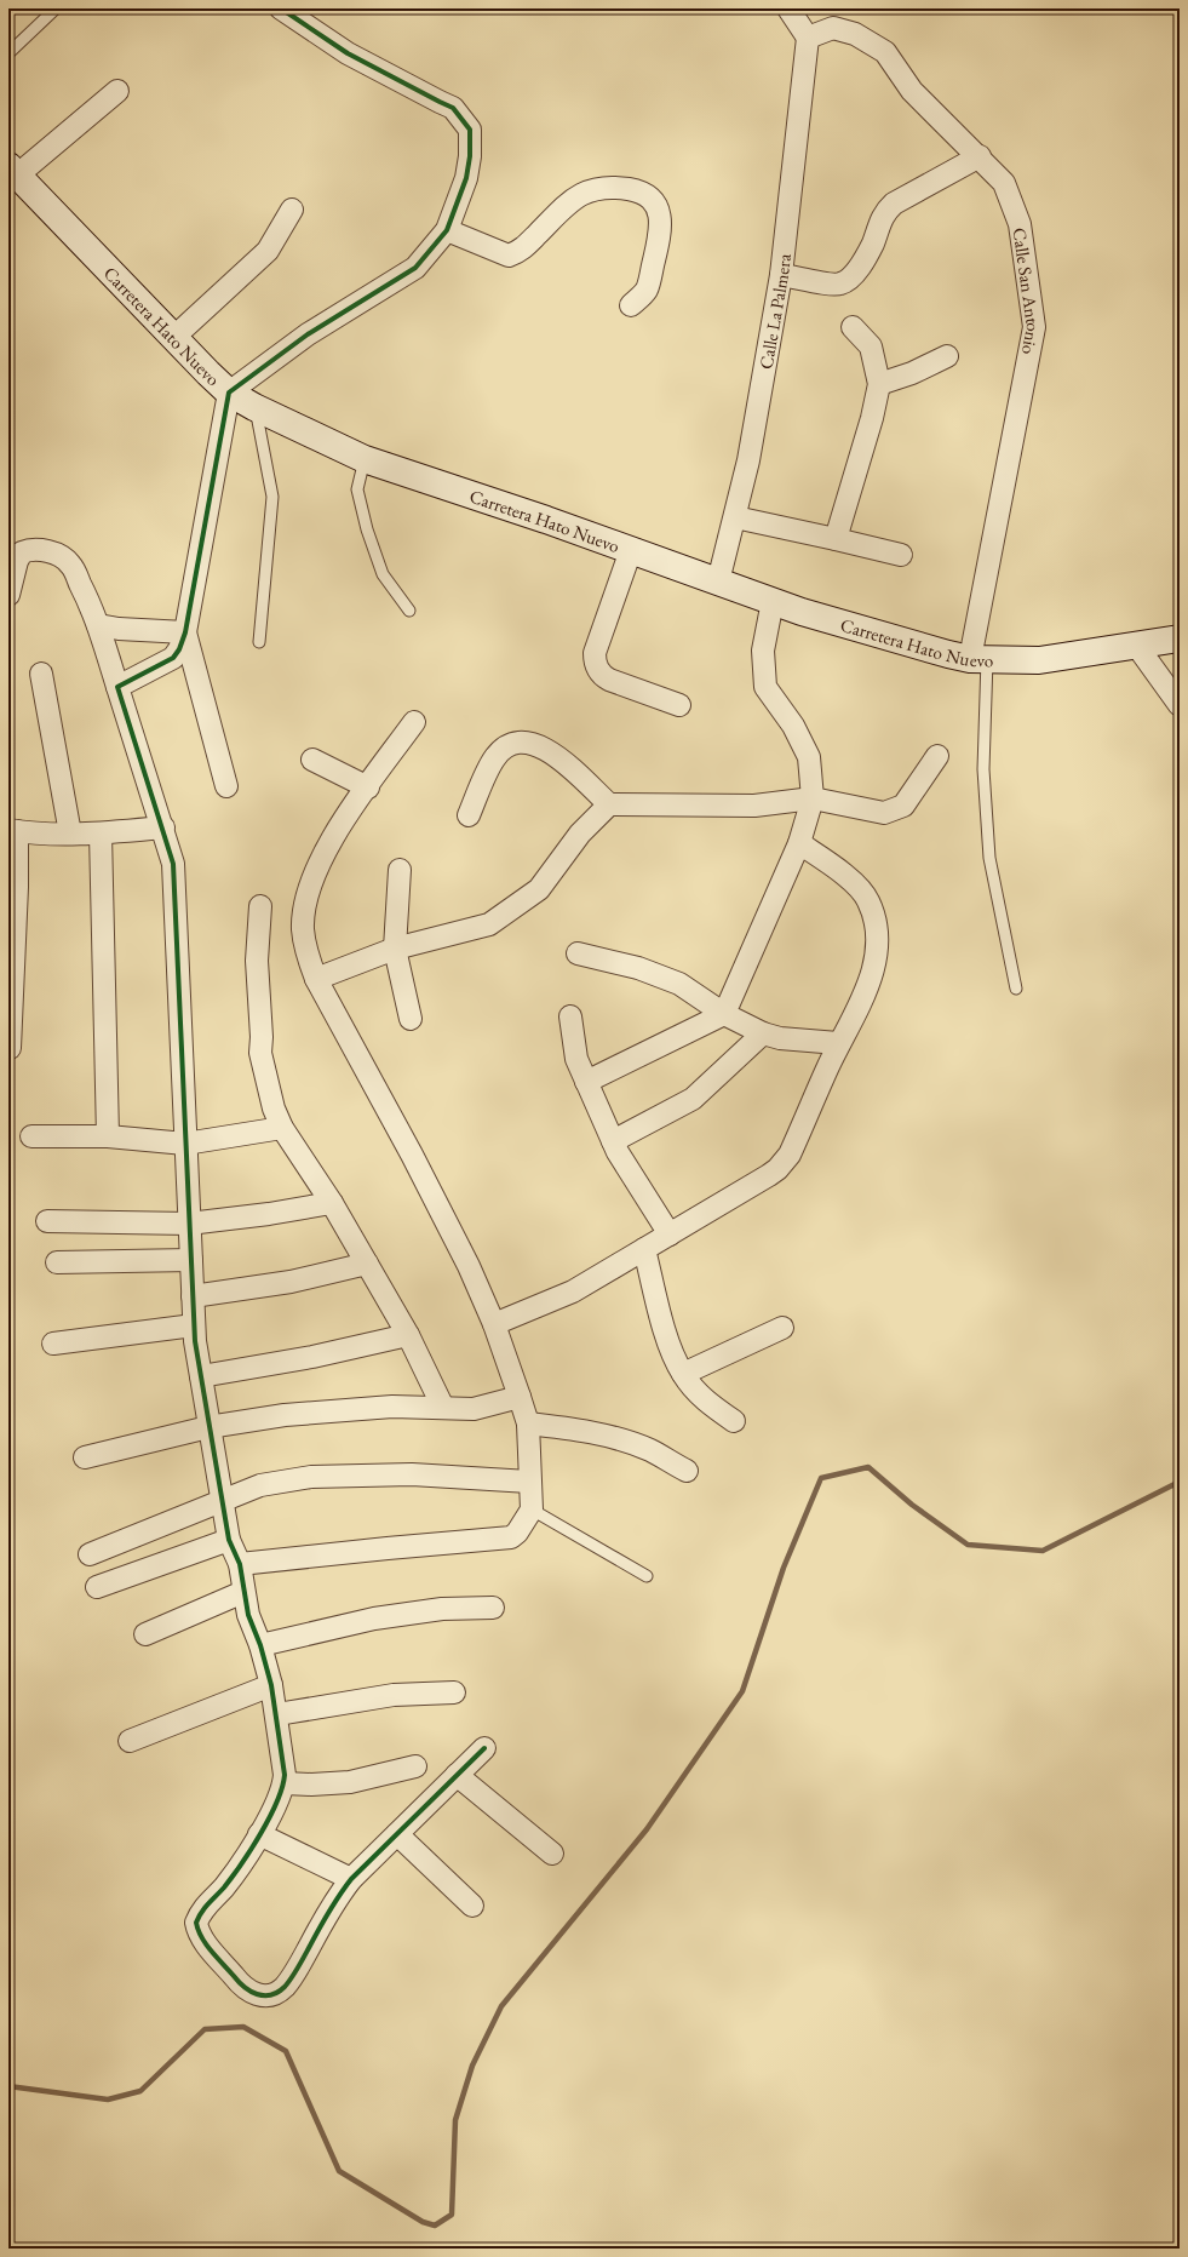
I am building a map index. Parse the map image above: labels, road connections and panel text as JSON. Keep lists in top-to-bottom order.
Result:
{
  "streets": {
    "main road": ["Carretera Hato Nuevo"],
    "street": ["Calle San Antonio", "Calle La Palmera"]
  },
  "crossings": [
    ["Calle San Antonio", "Calle La Palmera"],
    ["Calle San Antonio", "Carretera Hato Nuevo"],
    ["Calle La Palmera", "Carretera Hato Nuevo"]
  ]
}
